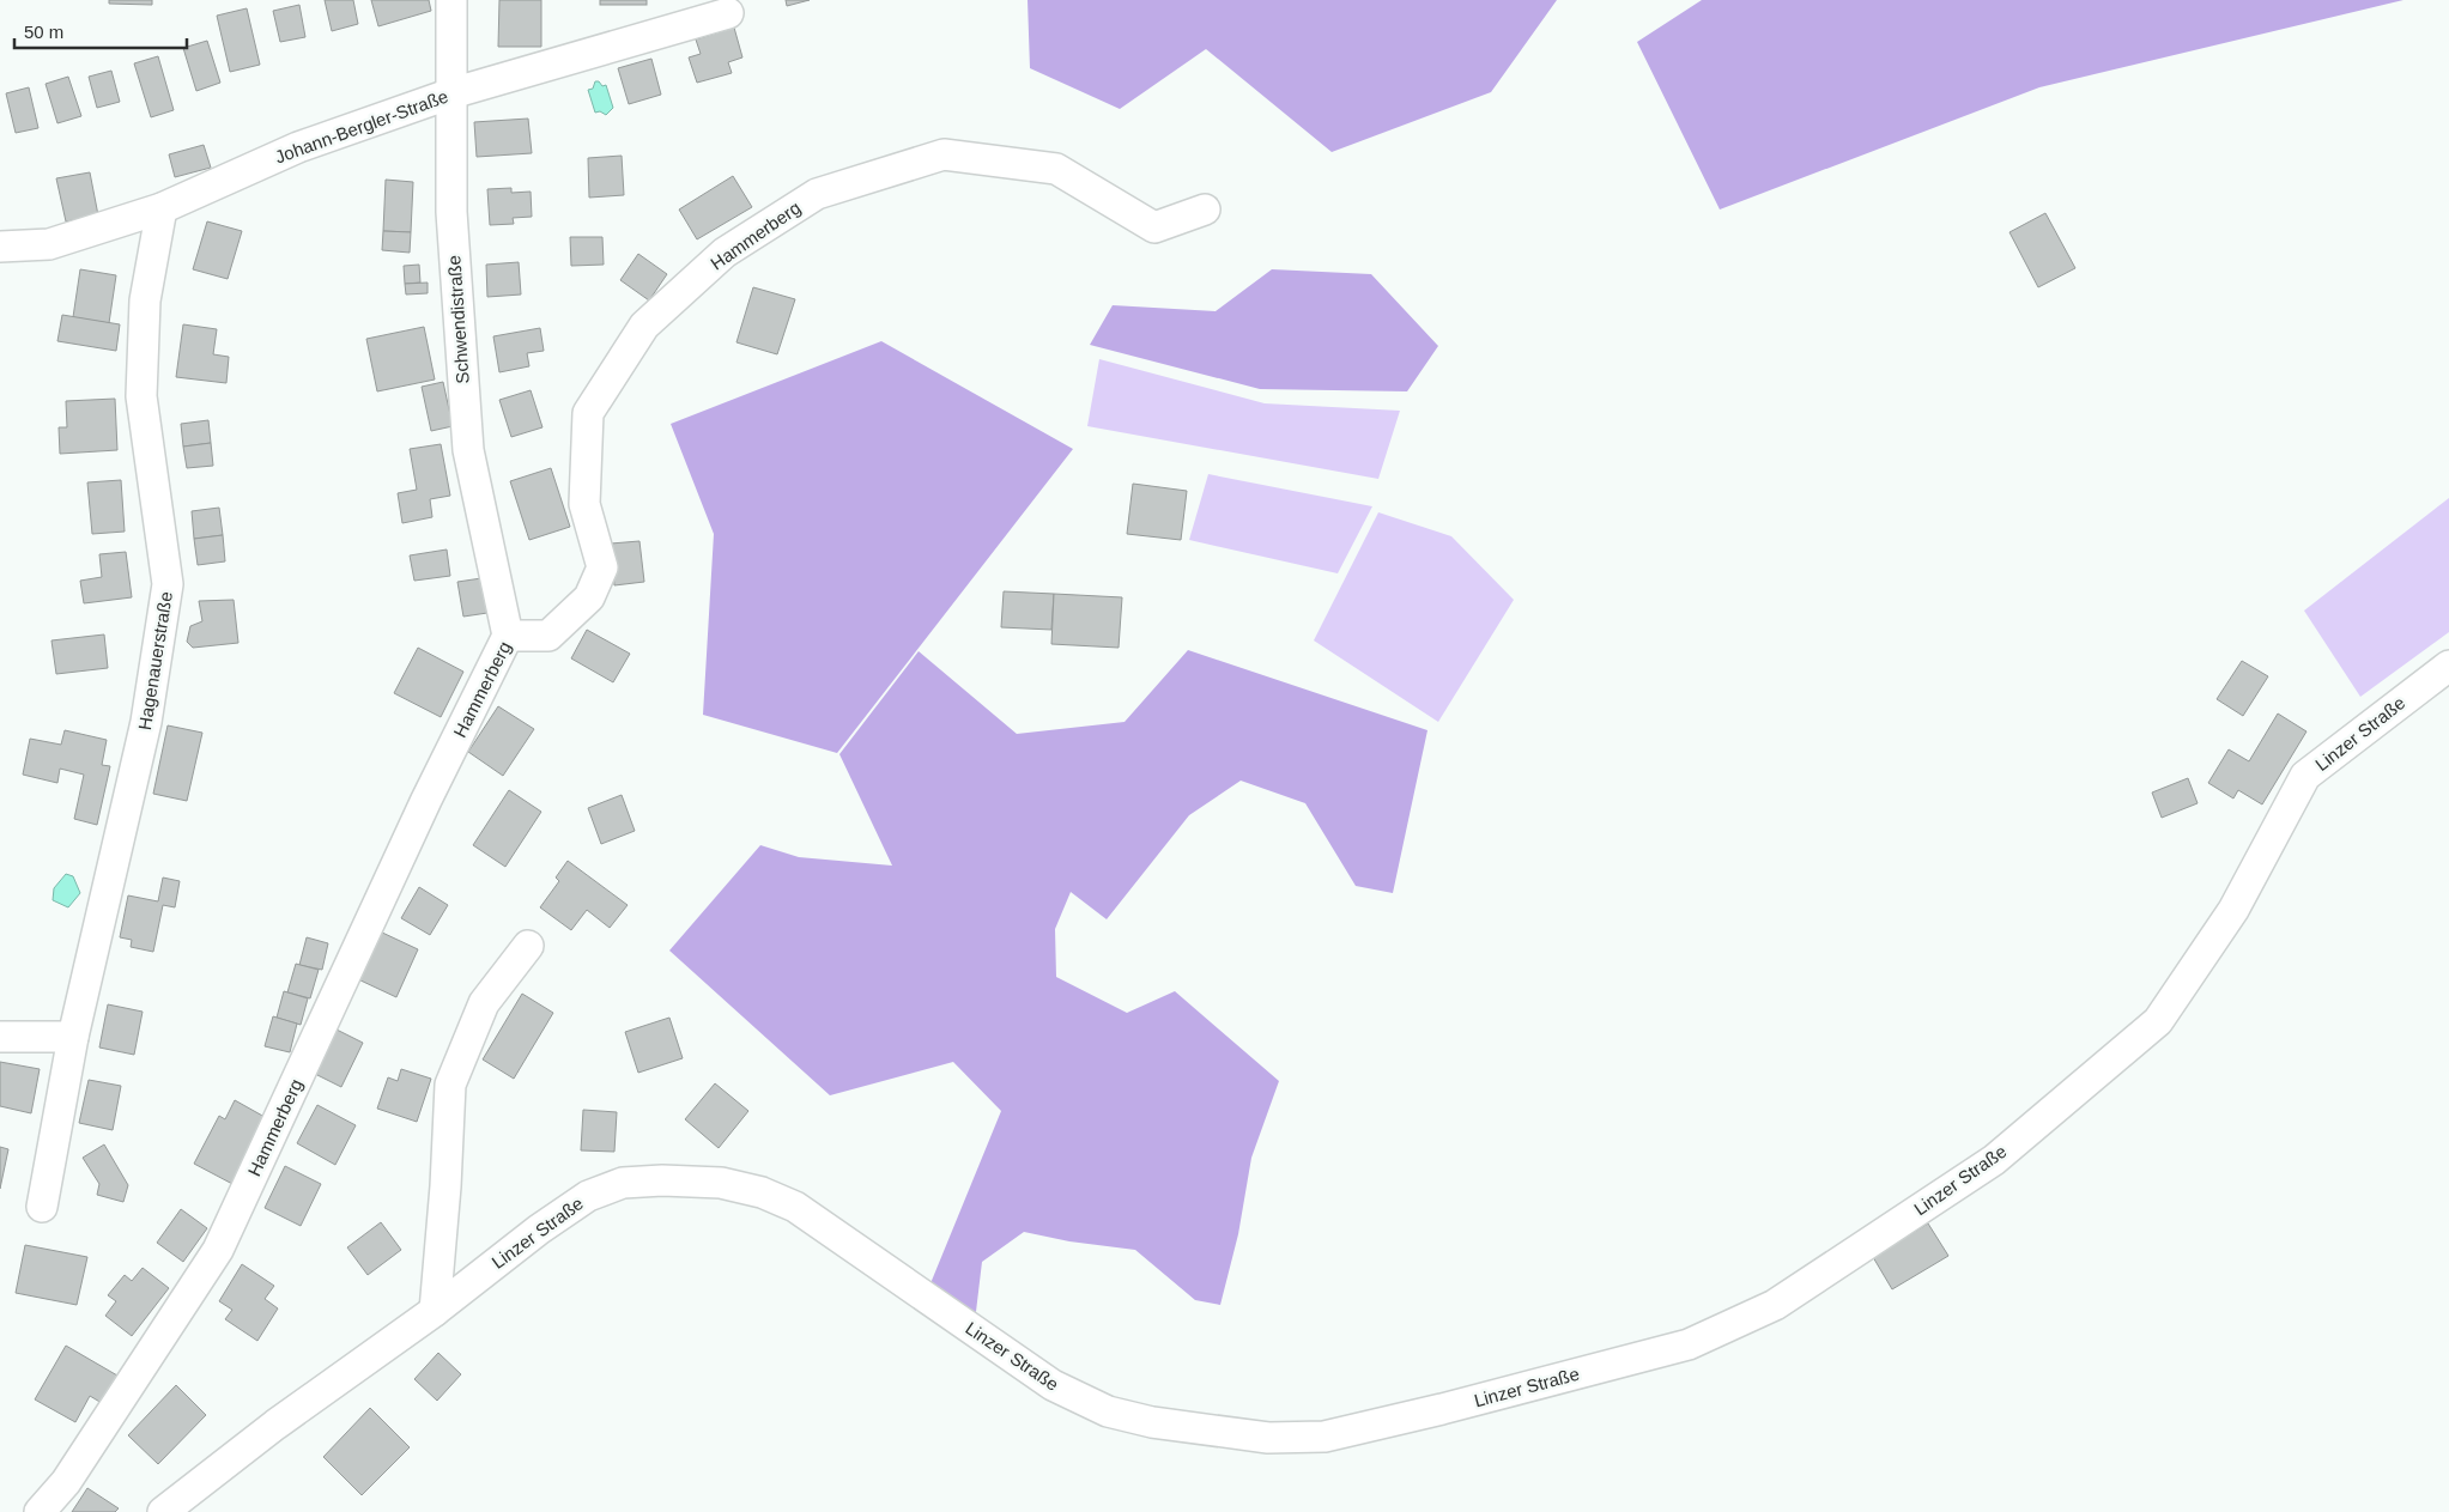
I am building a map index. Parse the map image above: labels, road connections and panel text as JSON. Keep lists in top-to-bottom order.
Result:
{
  "streets": {
    "street": [
      "Johann-Bergler-Straße",
      "Hammerberg",
      "Schwendistraße",
      "Hagenauerstraße",
      "Linzer Straße"
    ]
  },
  "crossings": [
    ["Johann-Bergler-Straße", "Schwendistraße"],
    ["Johann-Bergler-Straße", "Hagenauerstraße"],
    ["Hammerberg", "Schwendistraße"]
  ],
  "scale_bar": "50 m"
}
